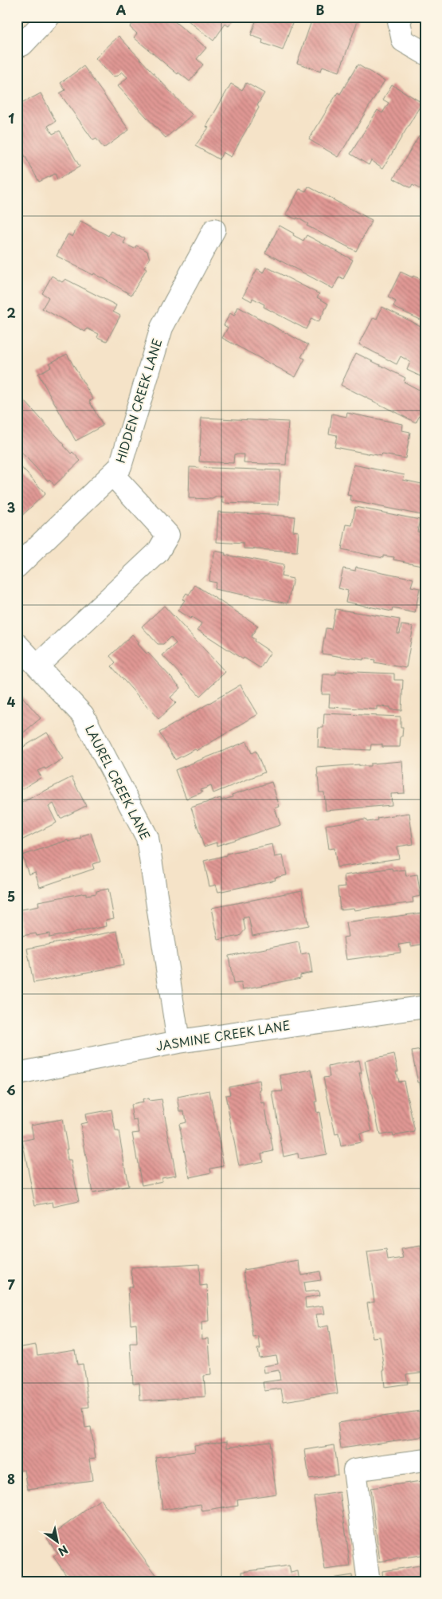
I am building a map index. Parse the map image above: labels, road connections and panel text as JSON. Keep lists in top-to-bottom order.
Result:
{
  "streets": {
    "street": ["HIDDEN CREEK LANE", "LAUREL CREEK LANE", "JASMINE CREEK LANE"]
  },
  "crossings": [
    ["LAUREL CREEK LANE", "JASMINE CREEK LANE"]
  ],
  "north": "bottom right",
  "grid": {
    "columns": ["A", "B"],
    "rows": [
      "1",
      "2",
      "3",
      "4",
      "5",
      "6",
      "7",
      "8"
    ]
  }
}
